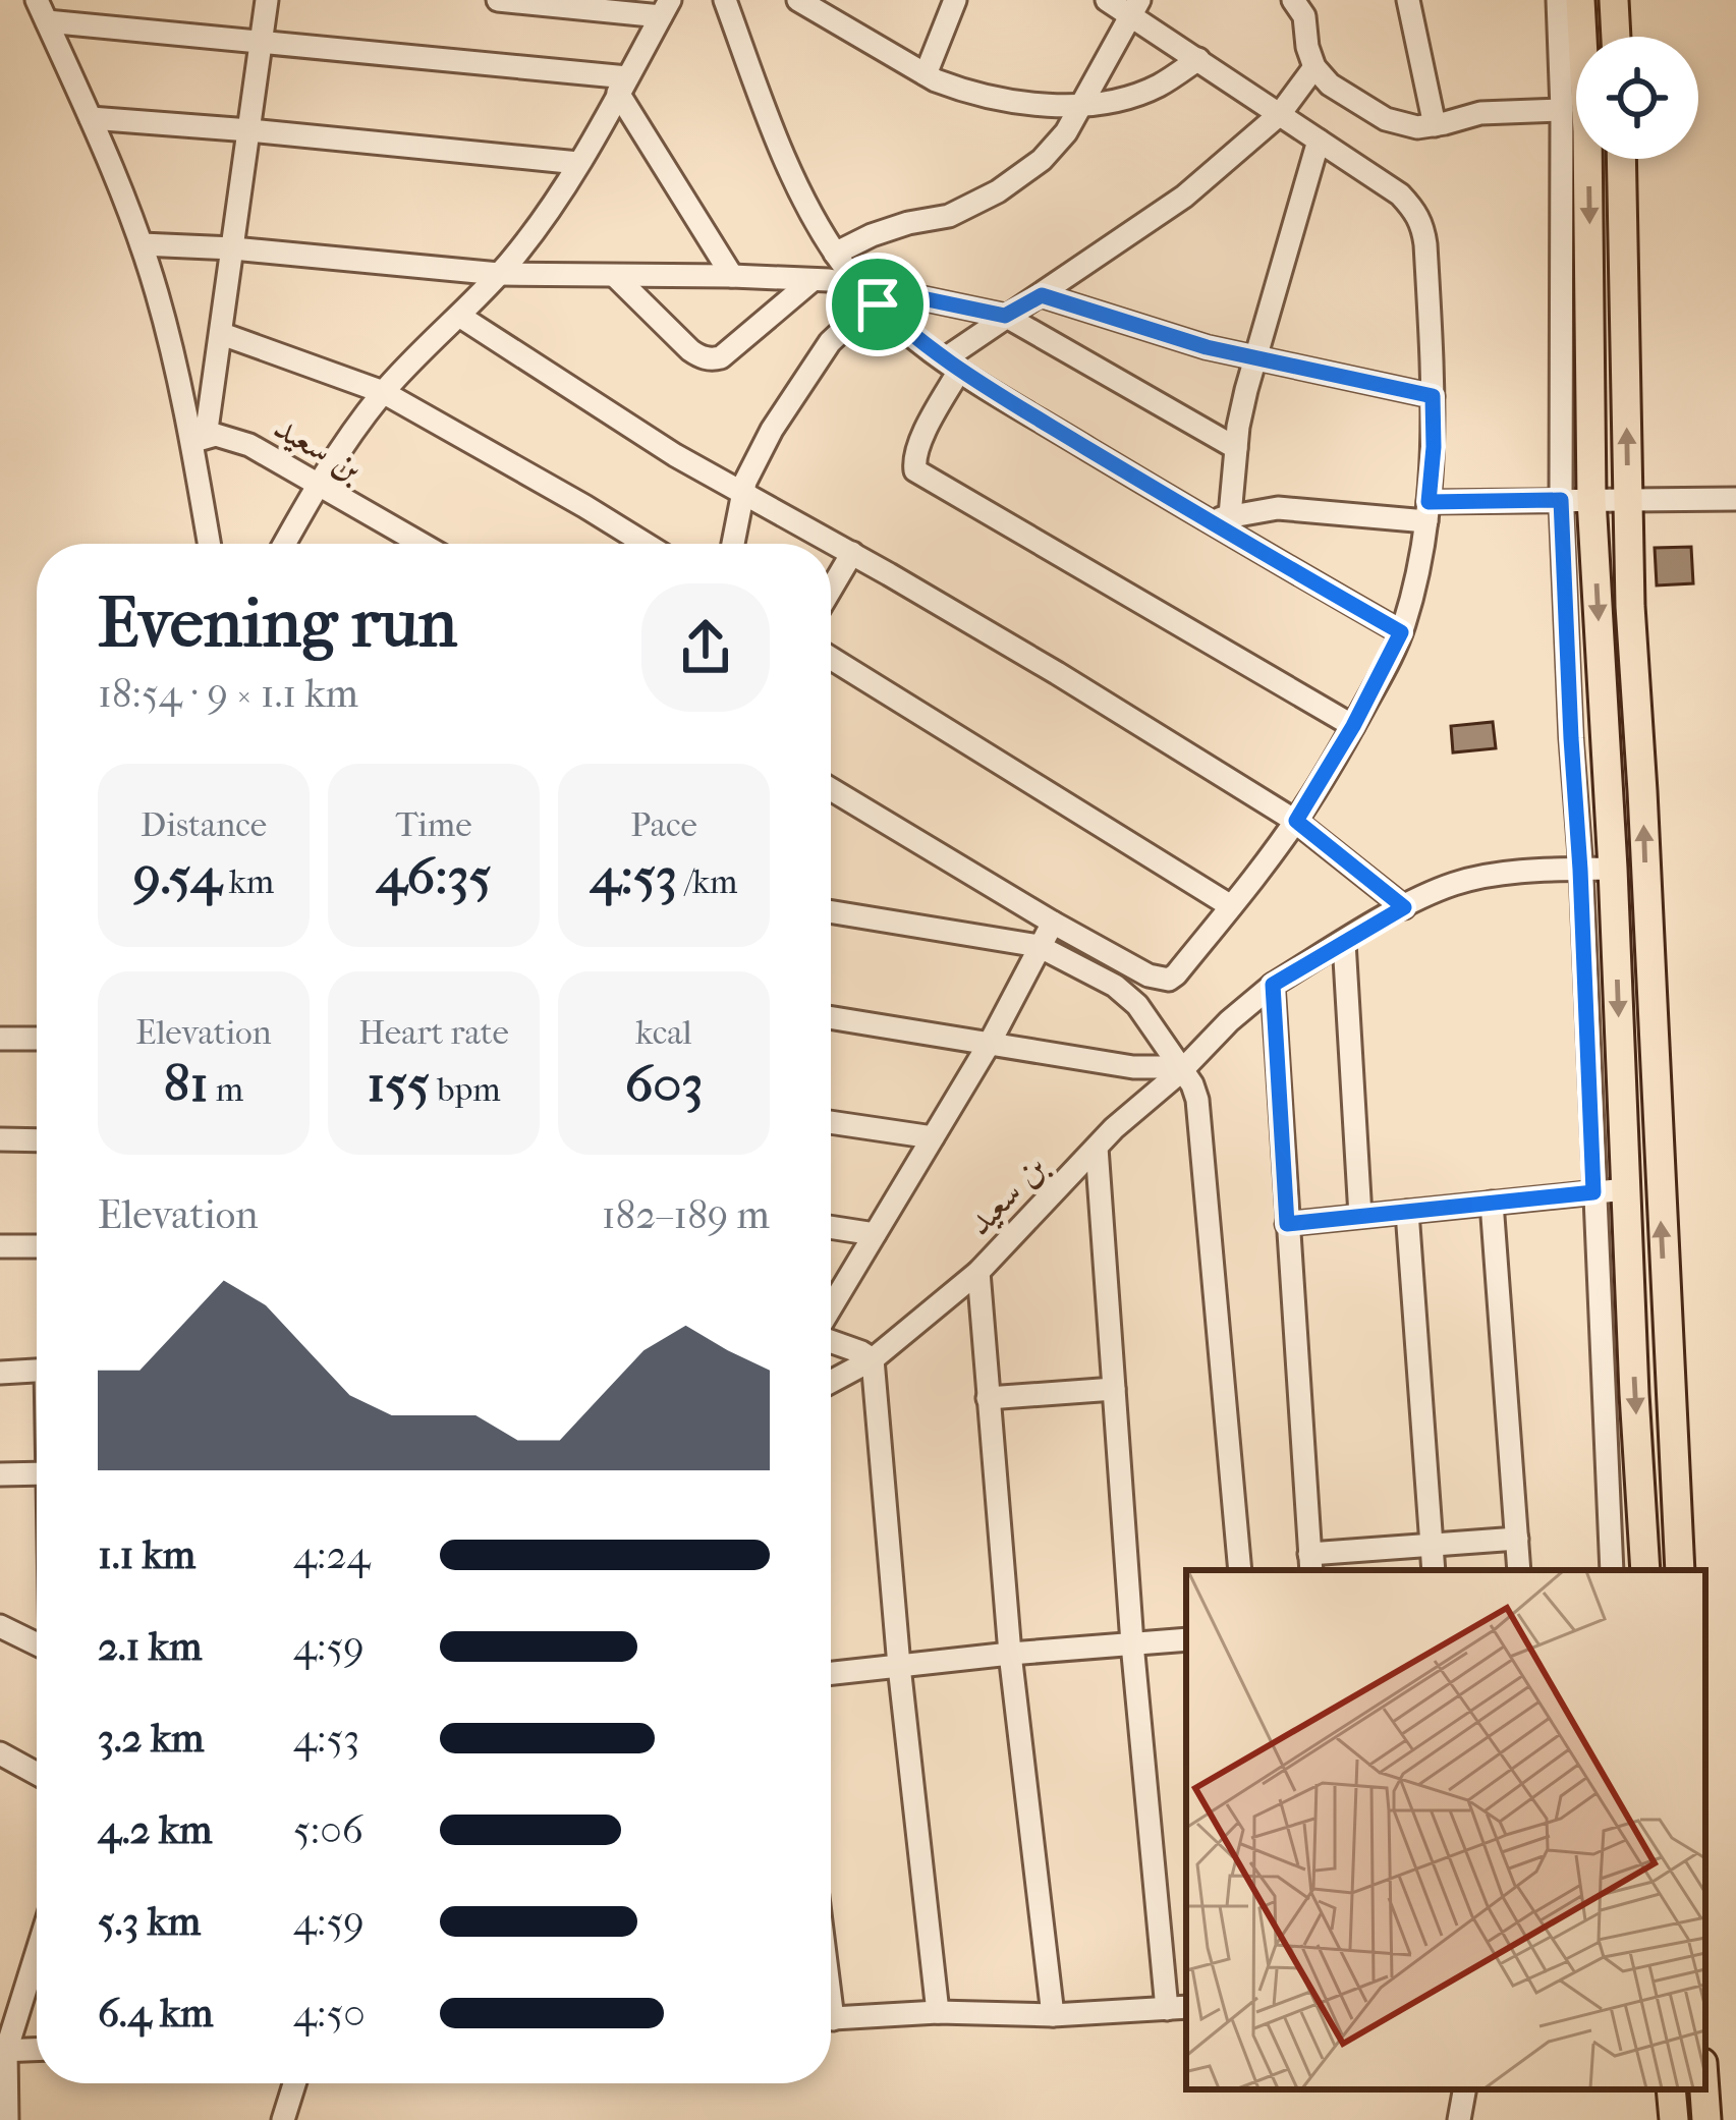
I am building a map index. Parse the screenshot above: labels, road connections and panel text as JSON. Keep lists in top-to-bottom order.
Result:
{
  "streets": {
    "street": ["بن سعيد"]
  },
  "page": {
    "heading": ["Evening run", "18:54 · 9 × 1.1 km"],
    "stats": [
      ["Distance", "9.54 km"],
      ["Time", "46:35"],
      ["Pace", "4:53 /km"],
      ["Elevation", "81 m"],
      ["Heart rate", "155 bpm"],
      ["kcal", "603"]
    ],
    "chart": ["Elevation", "182–189 m"],
    "list": [
      {
        "name": "1.1 km",
        "note": "4:24"
      },
      {
        "name": "2.1 km",
        "note": "4:59"
      },
      {
        "name": "3.2 km",
        "note": "4:53"
      },
      {
        "name": "4.2 km",
        "note": "5:06"
      },
      {
        "name": "5.3 km",
        "note": "4:59"
      },
      {
        "name": "6.4 km",
        "note": "4:50"
      }
    ]
  }
}
